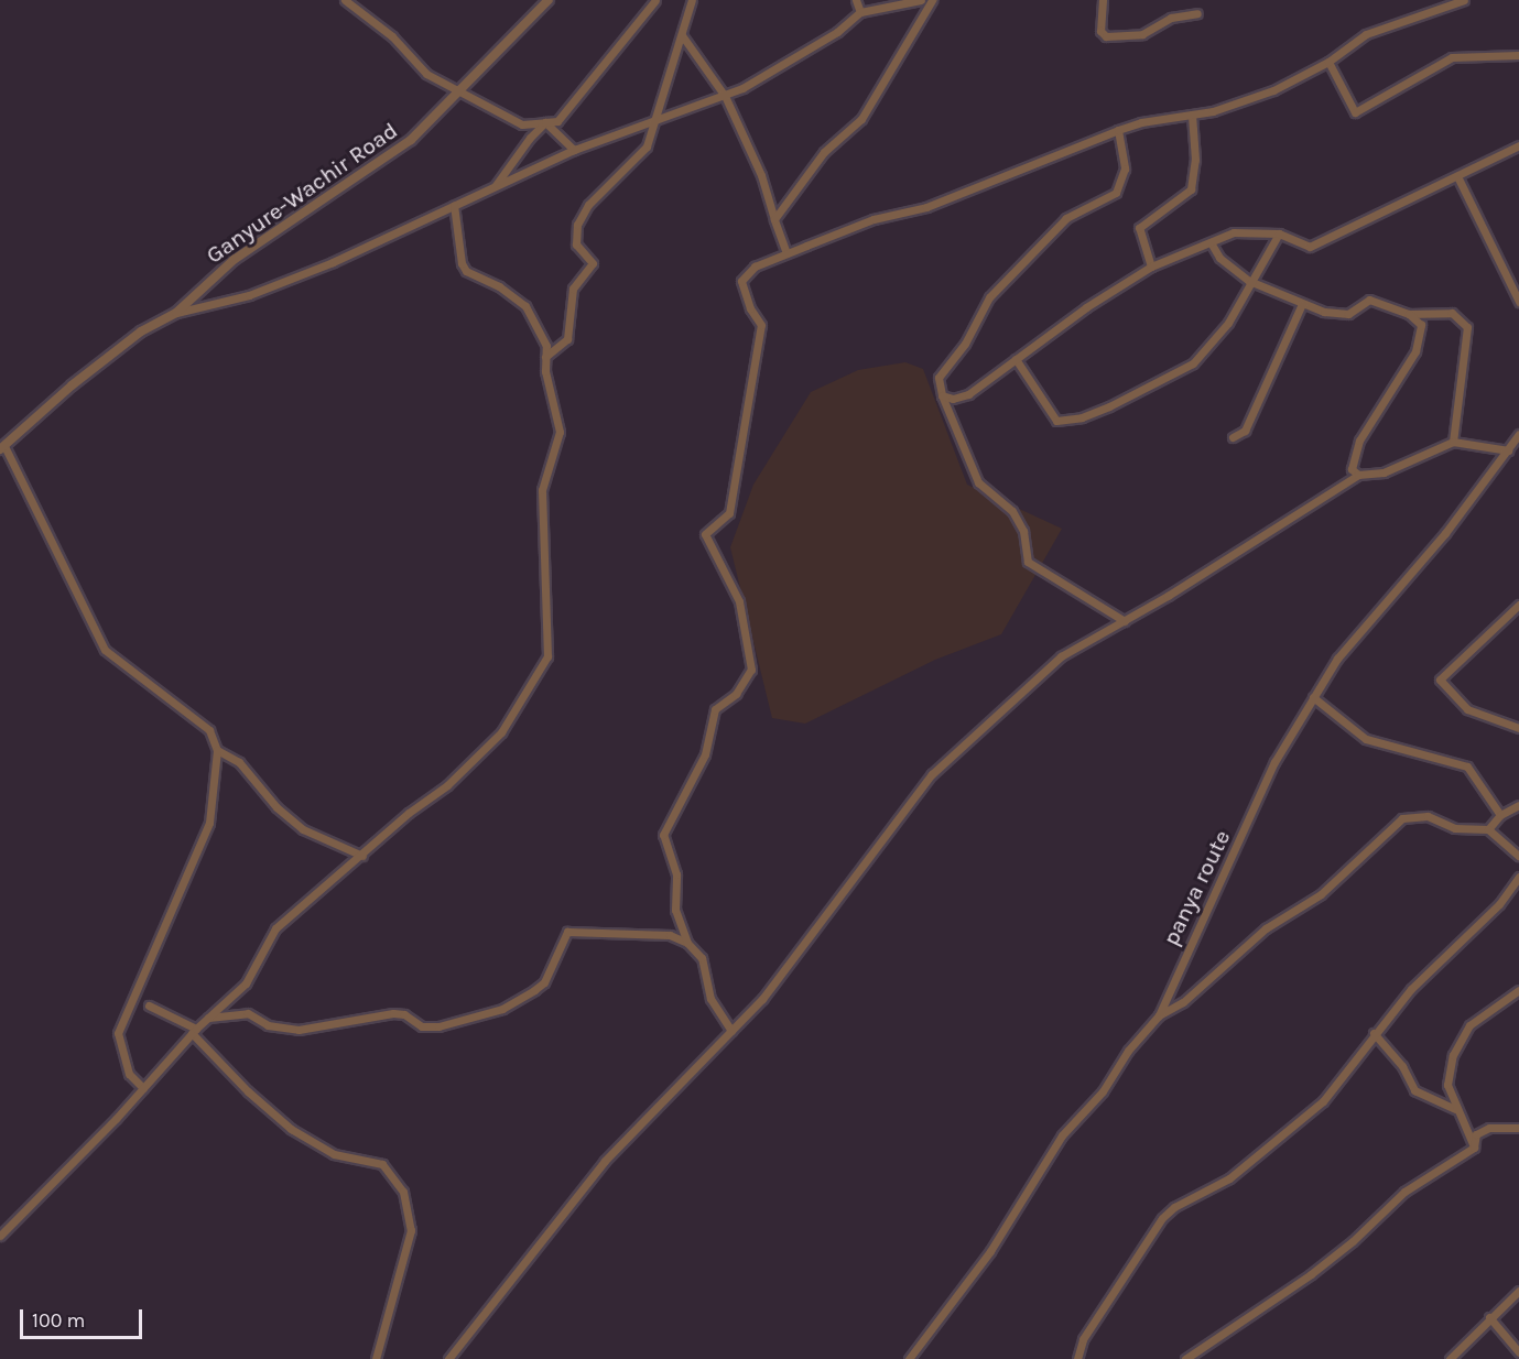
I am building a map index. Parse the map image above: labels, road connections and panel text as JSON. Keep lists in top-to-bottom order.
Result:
{
  "streets": {
    "street": ["Ganyure-Wachir Road", "panya route"]
  },
  "scale_bar": "100 m"
}
